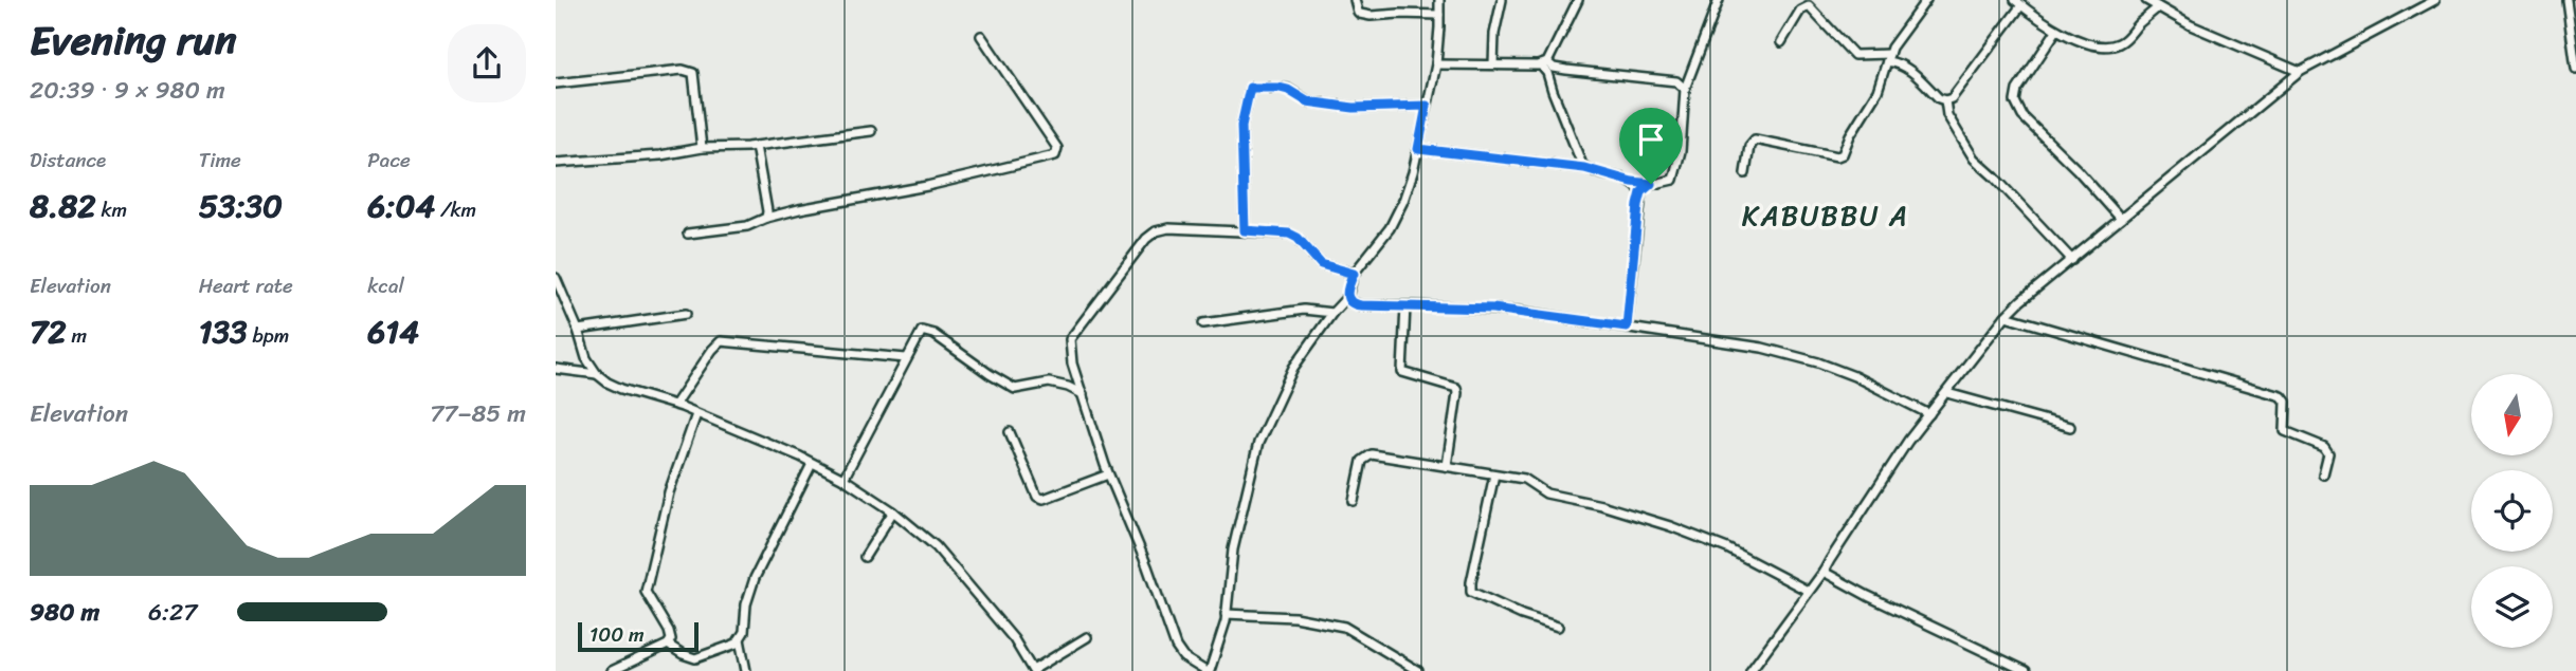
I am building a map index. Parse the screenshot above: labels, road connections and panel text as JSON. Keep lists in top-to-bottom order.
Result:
{
  "districts": ["KABUBBU A"],
  "scale_bar": "100 m",
  "north": "bottom",
  "page": {
    "heading": ["Evening run", "20:39 · 9 × 980 m"],
    "stats": [
      ["Distance", "8.82 km"],
      ["Time", "53:30"],
      ["Pace", "6:04 /km"],
      ["Elevation", "72 m"],
      ["Heart rate", "133 bpm"],
      ["kcal", "614"]
    ],
    "chart": ["Elevation", "77–85 m"],
    "list": [
      {
        "name": "980 m",
        "note": "6:27"
      }
    ],
    "scale": "100 m"
  }
}
